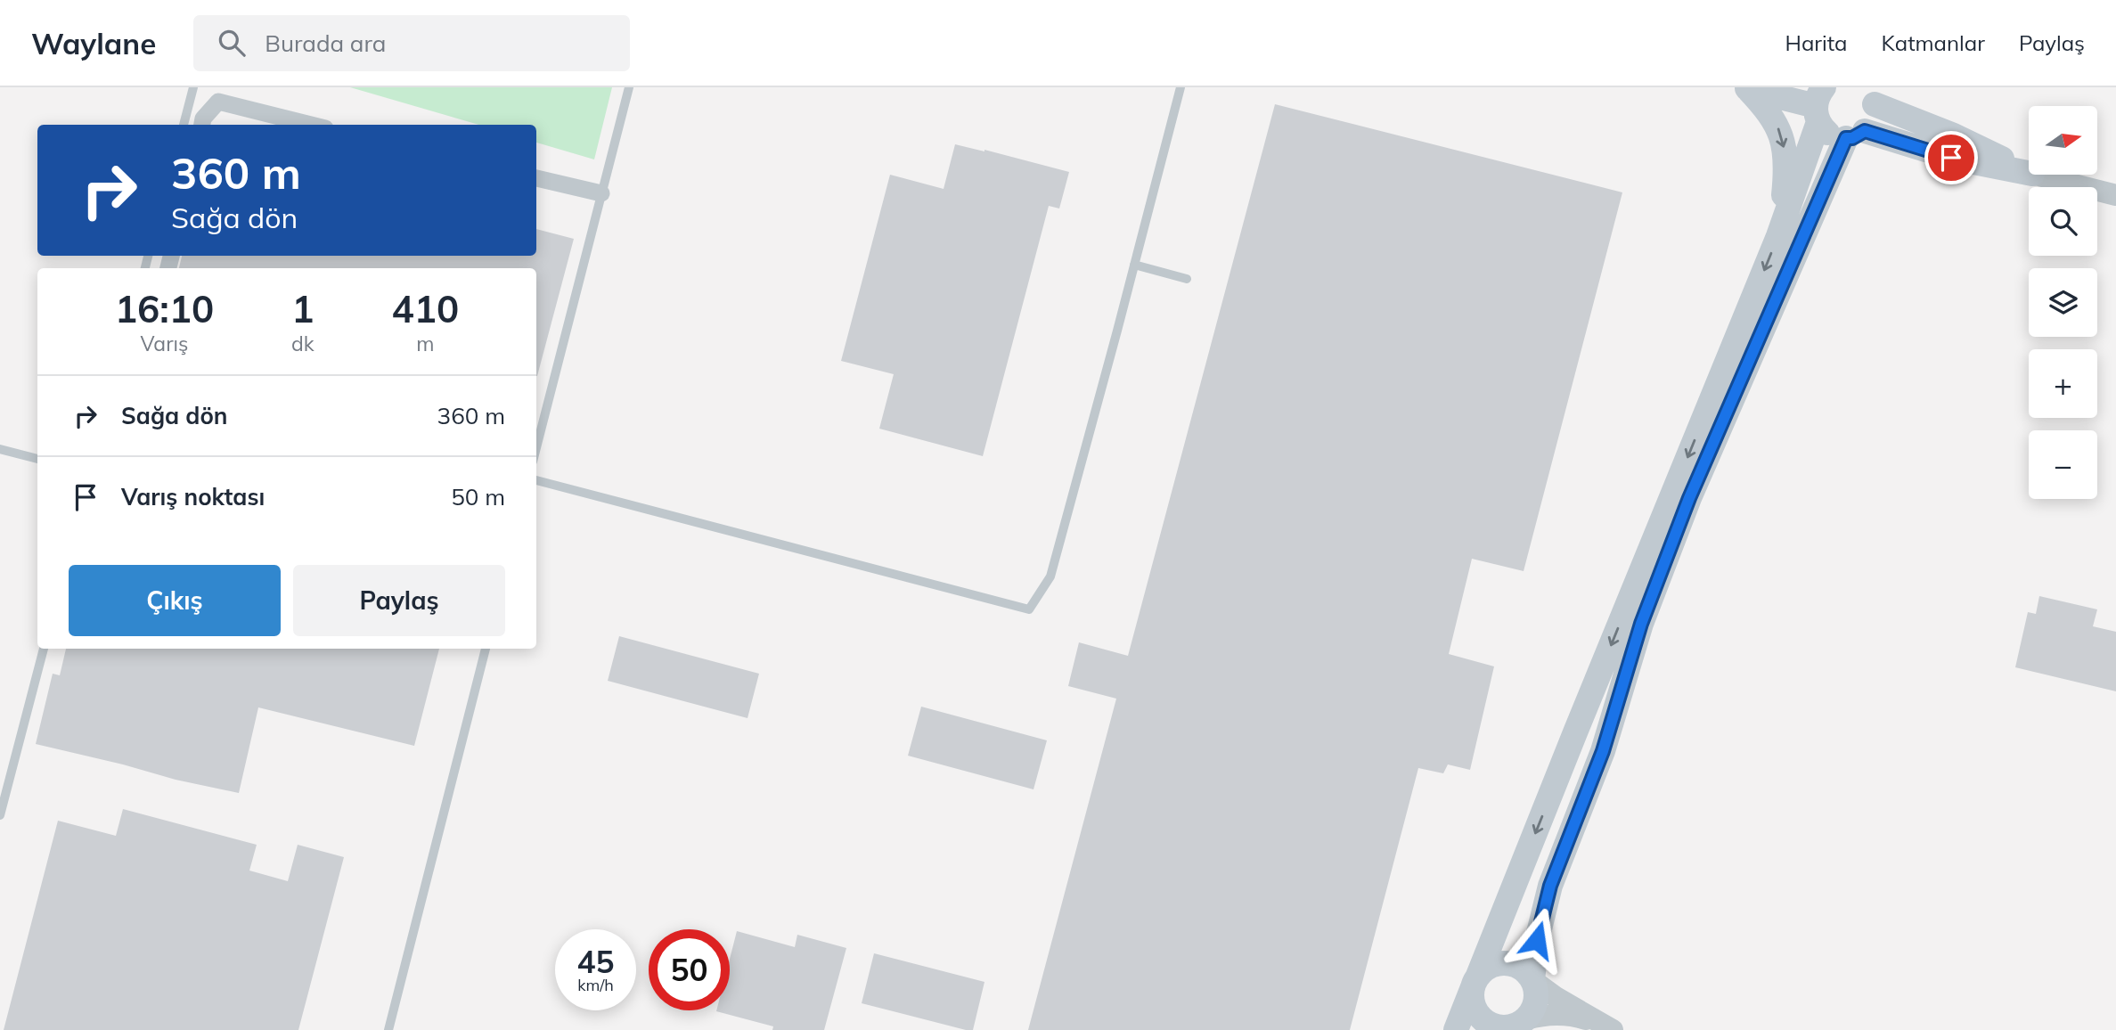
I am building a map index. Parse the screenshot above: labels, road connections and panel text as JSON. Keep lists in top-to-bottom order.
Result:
{
  "north": "right",
  "page": {
    "header": "Waylane",
    "search": "Burada ara",
    "nav": ["Harita", "Katmanlar", "Paylaş"],
    "map_buttons": ["+", "−"],
    "turn": ["360 m", "Sağa dön"],
    "eta": [
      "16:10",
      "Varış",
      "1",
      "dk",
      "410",
      "m"
    ],
    "list": [
      {
        "name": "Sağa dön",
        "value": "360 m"
      },
      {
        "name": "Varış noktası",
        "value": "50 m"
      }
    ],
    "buttons": ["Çıkış", "Paylaş"],
    "speed": "45 km/h",
    "limit": "50"
  }
}
